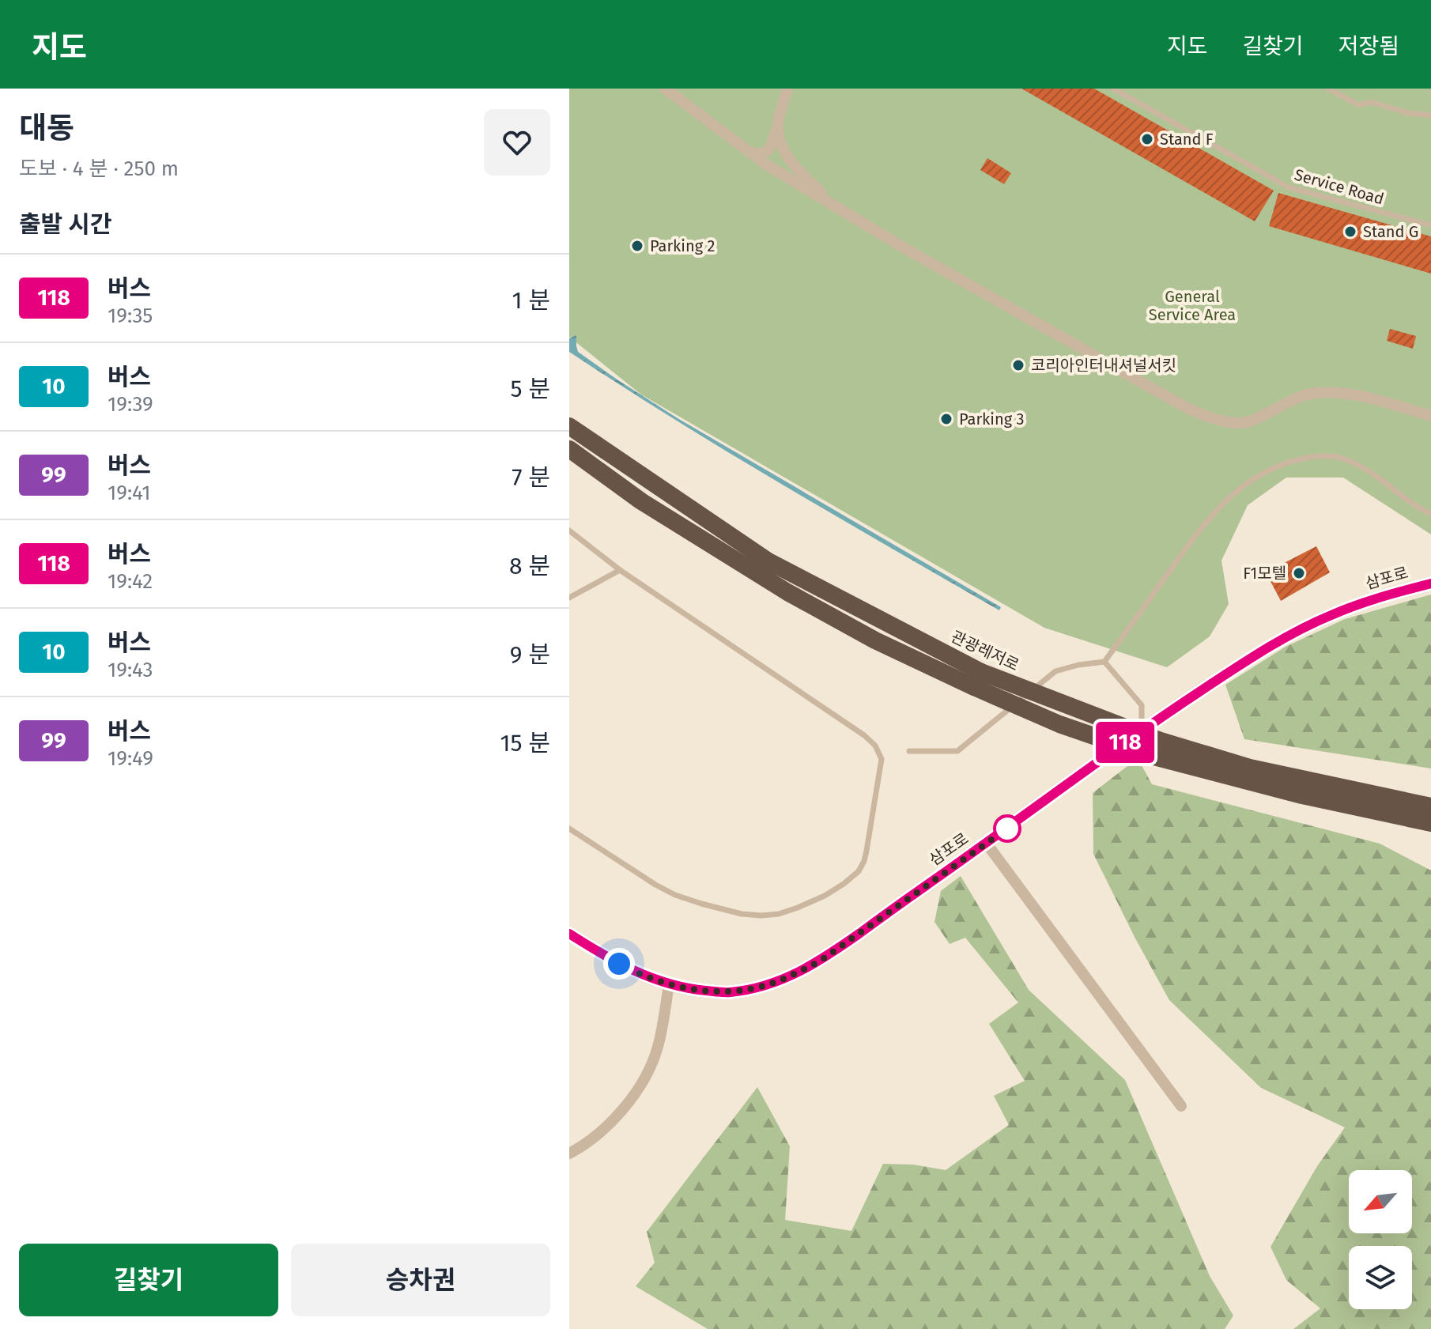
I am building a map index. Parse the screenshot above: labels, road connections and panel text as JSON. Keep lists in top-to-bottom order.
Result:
{
  "streets": {
    "highway": ["관광레저로"],
    "street": ["삼포로"],
    "lane": ["Service Road"]
  },
  "parks": ["General Service Area"],
  "places": [
    "Stand F",
    "Stand G",
    "Parking 2",
    "코리아인터내셔널서킷",
    "Parking 3",
    "F1모텔"
  ],
  "lines": ["bus line 118"],
  "north": "bottom left",
  "page": {
    "header": "지도",
    "nav": ["지도", "길찾기", "저장됨"],
    "heading": [
      ["대동", "도보 · 4 분 · 250 m"],
      "출발 시간"
    ],
    "on_map": "118",
    "list": [
      {
        "mark": "118",
        "name": "버스",
        "note": "19:35",
        "value": "1 분"
      },
      {
        "mark": "10",
        "name": "버스",
        "note": "19:39",
        "value": "5 분"
      },
      {
        "mark": "99",
        "name": "버스",
        "note": "19:41",
        "value": "7 분"
      },
      {
        "mark": "118",
        "name": "버스",
        "note": "19:42",
        "value": "8 분"
      },
      {
        "mark": "10",
        "name": "버스",
        "note": "19:43",
        "value": "9 분"
      },
      {
        "mark": "99",
        "name": "버스",
        "note": "19:49",
        "value": "15 분"
      }
    ],
    "buttons": ["길찾기", "승차권"]
  }
}
